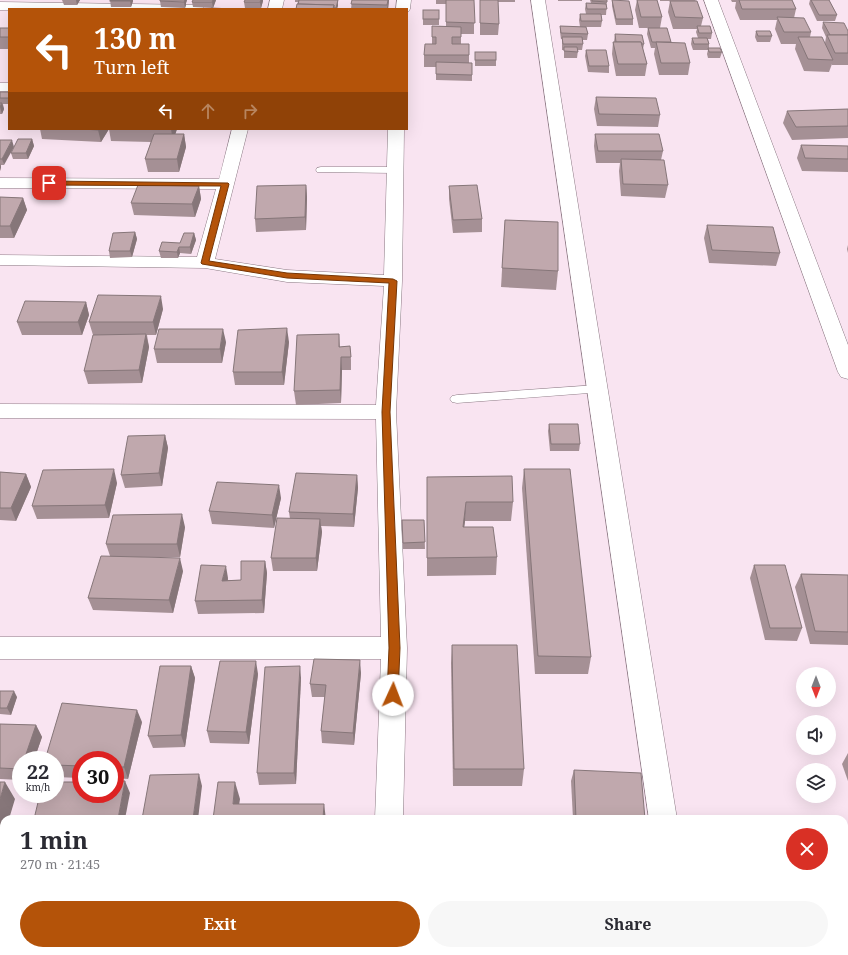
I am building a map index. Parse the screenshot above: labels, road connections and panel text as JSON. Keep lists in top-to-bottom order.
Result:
{
  "north": "bottom",
  "page": {
    "turn": ["130 m", "Turn left"],
    "speed": "22 km/h",
    "limit": "30",
    "heading": ["1 min", "270 m · 21:45"],
    "buttons": ["Exit", "Share"]
  }
}
